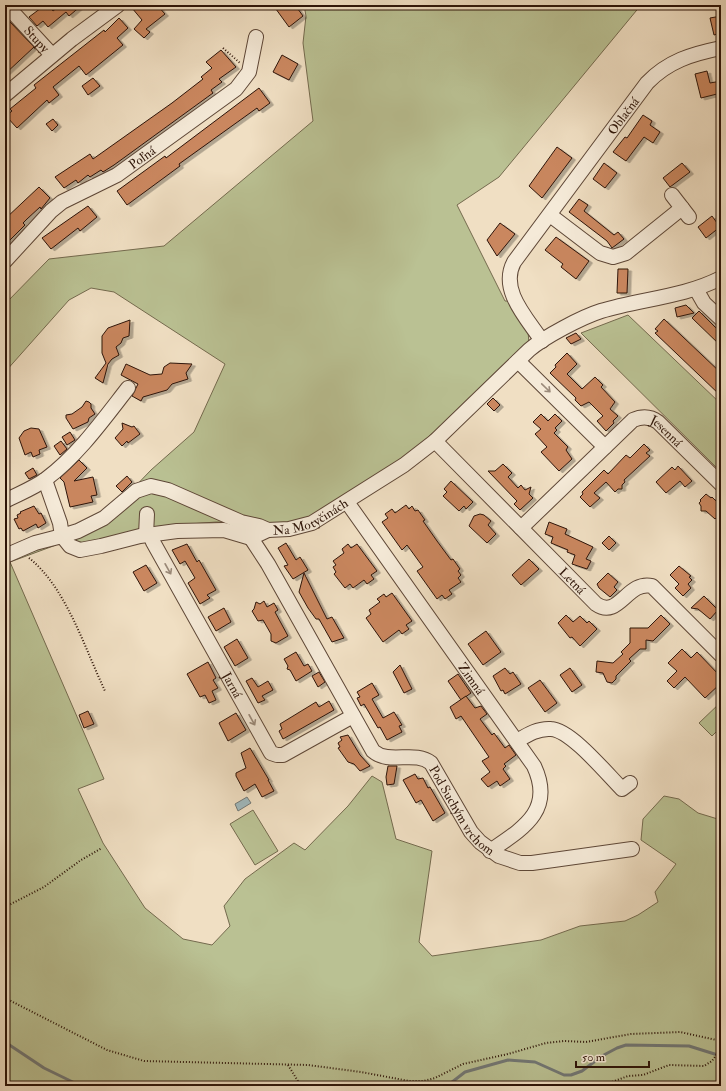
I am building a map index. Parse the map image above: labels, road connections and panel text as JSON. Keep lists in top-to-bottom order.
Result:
{
  "streets": {
    "street": [
      "Stupy",
      "Oblačná",
      "Poľná",
      "Jesenná",
      "Na Motyčinách",
      "Letná",
      "Zimná",
      "Jarná",
      "Pod Suchým vrchom"
    ]
  },
  "crossings": [
    ["Oblačná", "Na Motyčinách"],
    ["Jesenná", "Letná"],
    ["Na Motyčinách", "Letná"],
    ["Na Motyčinách", "Zimná"],
    ["Na Motyčinách", "Pod Suchým vrchom"],
    ["Zimná", "Pod Suchým vrchom"],
    ["Jarná", "Pod Suchým vrchom"]
  ],
  "scale_bar": "50 m"
}
